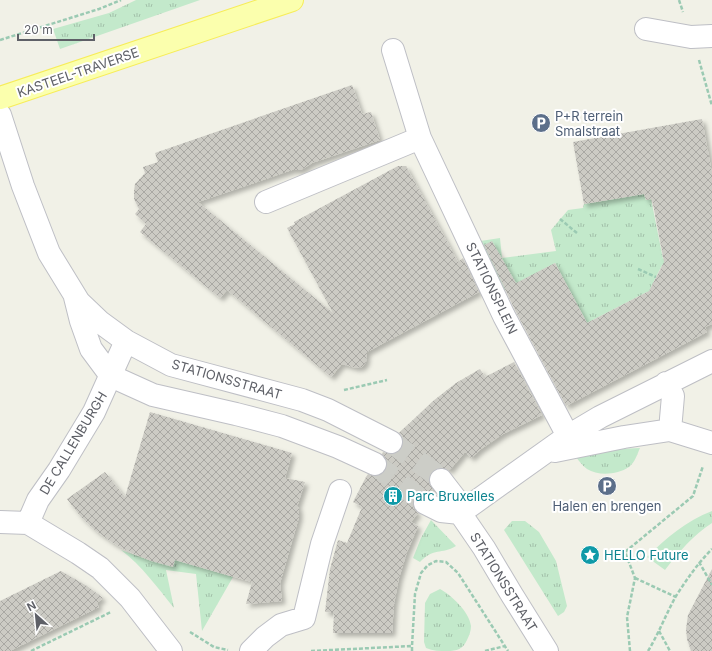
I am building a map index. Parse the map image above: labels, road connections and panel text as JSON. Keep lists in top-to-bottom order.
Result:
{
  "streets": {
    "main road": ["KASTEEL-TRAVERSE"],
    "street": ["STATIONSPLEIN", "STATIONSSTRAAT", "DE CALLENBURGH"]
  },
  "crossings": [
    ["STATIONSSTRAAT", "DE CALLENBURGH"]
  ],
  "places": {
    "parking": ["P+R terrein Smalstraat", "Halen en brengen"],
    "building": ["Parc Bruxelles"],
    "place": ["HELLO Future"]
  },
  "scale_bar": "20 m",
  "north": "top left"
}
